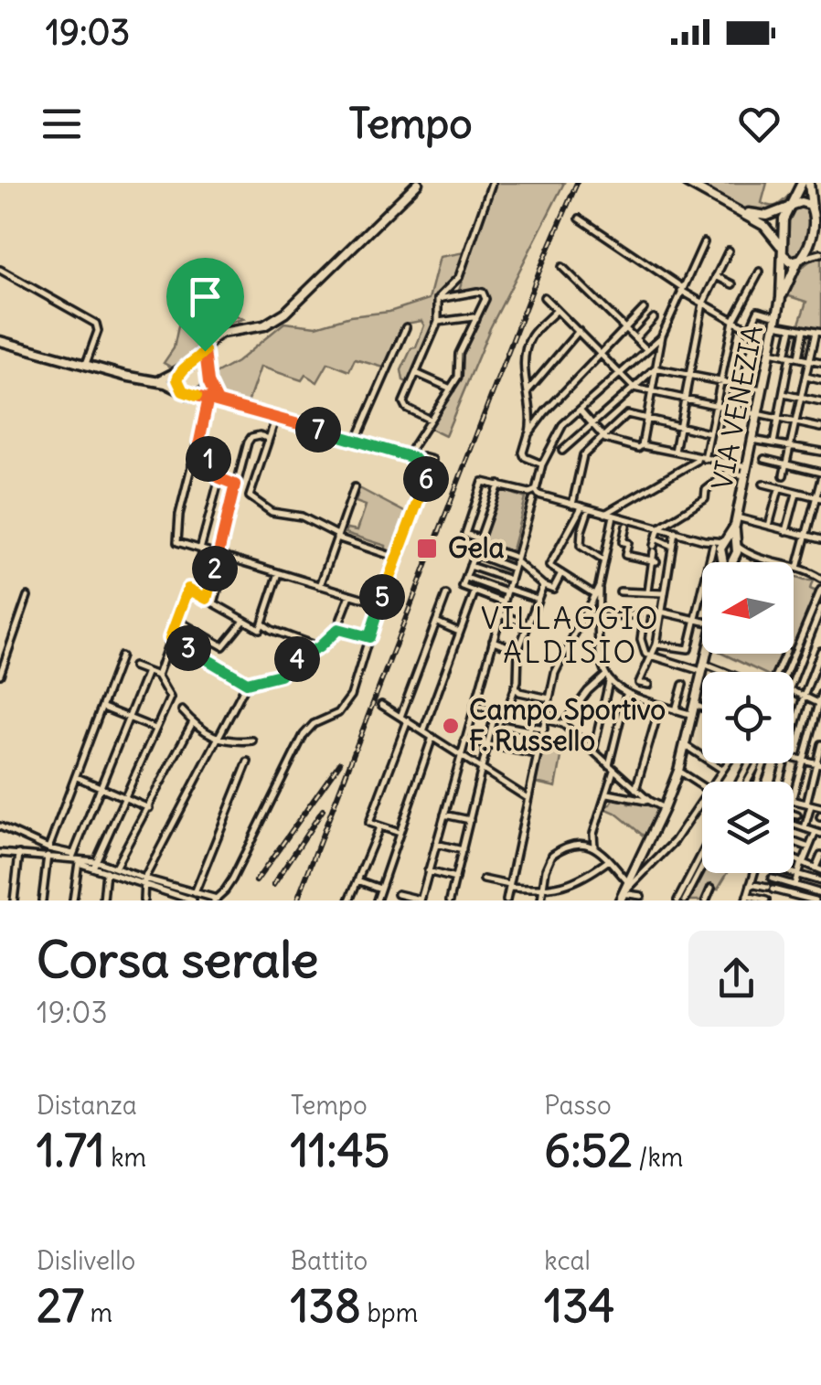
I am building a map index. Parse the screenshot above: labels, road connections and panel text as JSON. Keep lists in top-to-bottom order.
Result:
{
  "streets": {
    "main road": ["VIA VENEZIA"]
  },
  "districts": ["VILLAGGIO ALDISIO"],
  "places": {
    "transit": ["Gela"],
    "other": ["Campo Sportivo F. Russello"]
  },
  "north": "left",
  "page": {
    "status": "19:03",
    "header": "Tempo",
    "pins": [
      "7",
      "1",
      "6",
      "2",
      "5",
      "3",
      "4"
    ],
    "heading": ["Corsa serale", "19:03"],
    "stats": [
      ["Distanza", "1.71 km"],
      ["Tempo", "11:45"],
      ["Passo", "6:52 /km"],
      ["Dislivello", "27 m"],
      ["Battito", "138 bpm"],
      ["kcal", "134"]
    ]
  }
}
